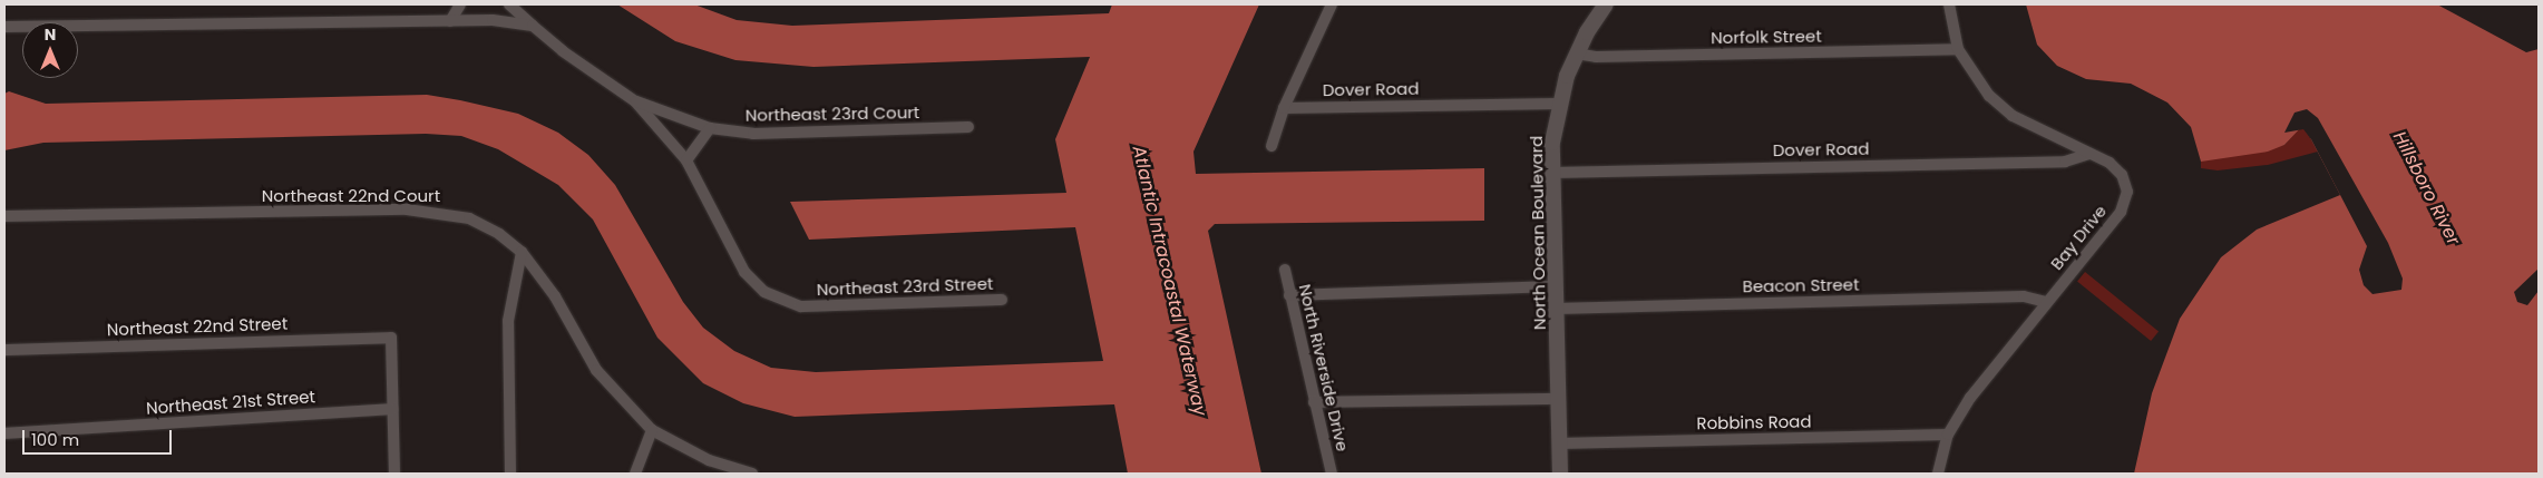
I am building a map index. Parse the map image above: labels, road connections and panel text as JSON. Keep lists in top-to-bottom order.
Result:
{
  "streets": {
    "main road": ["North Ocean Boulevard"],
    "street": [
      "Norfolk Street",
      "Dover Road",
      "Northeast 23rd Court",
      "Northeast 22nd Court",
      "Bay Drive",
      "Beacon Street",
      "Northeast 23rd Street",
      "Northeast 22nd Street",
      "North Riverside Drive",
      "Northeast 21st Street",
      "Robbins Road"
    ]
  },
  "crossings": [
    ["Norfolk Street", "North Ocean Boulevard"],
    ["Norfolk Street", "Bay Drive"],
    ["Dover Road", "North Ocean Boulevard"],
    ["Dover Road", "Bay Drive"],
    ["Northeast 23rd Court", "Northeast 23rd Street"],
    ["North Ocean Boulevard", "Beacon Street"],
    ["North Ocean Boulevard", "Robbins Road"],
    ["Bay Drive", "Beacon Street"],
    ["Bay Drive", "Robbins Road"],
    ["Northeast 22nd Street", "Northeast 21st Street"]
  ],
  "water": ["Hillsboro River", "Atlantic Intracoastal Waterway"],
  "scale_bar": "100 m",
  "north": "top"
}
